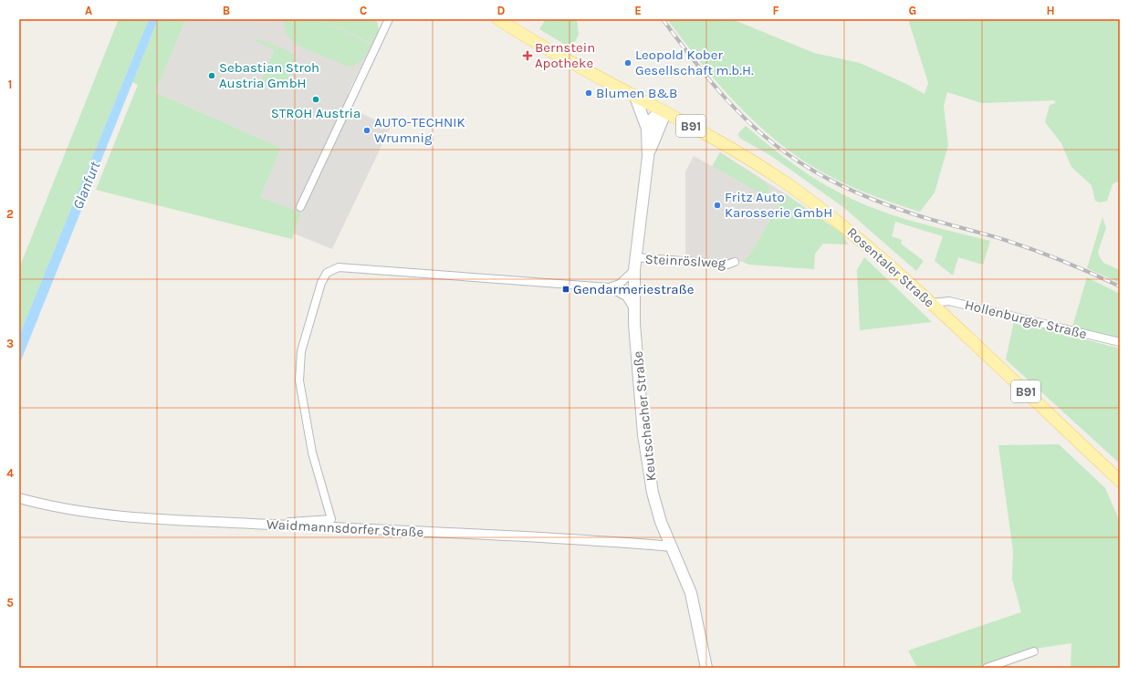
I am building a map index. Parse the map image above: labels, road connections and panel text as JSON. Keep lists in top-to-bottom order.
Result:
{
  "streets": {
    "main road": ["B91", "Rosentaler Straße", "Keutschacher Straße"],
    "street": ["Steinröslweg", "Hollenburger Straße", "Waidmannsdorfer Straße"]
  },
  "crossings": [
    ["Steinröslweg", "Keutschacher Straße"],
    ["Rosentaler Straße", "Hollenburger Straße"],
    ["Keutschacher Straße", "Waidmannsdorfer Straße"]
  ],
  "water": ["Glanfurt"],
  "places": {
    "health": ["Bernstein Apotheke"],
    "other": [
      "Leopold Kober Gesellschaft m.b.H.",
      "Sebastian Stroh Austria GmbH",
      "Blumen B&B",
      "STROH Austria",
      "AUTO-TECHNIK Wrumnig",
      "Fritz Auto Karosserie GmbH"
    ],
    "transit": ["Gendarmeriestraße"]
  },
  "grid": {
    "columns": [
      "A",
      "B",
      "C",
      "D",
      "E",
      "F",
      "G",
      "H"
    ],
    "rows": [
      "1",
      "2",
      "3",
      "4",
      "5"
    ]
  }
}
